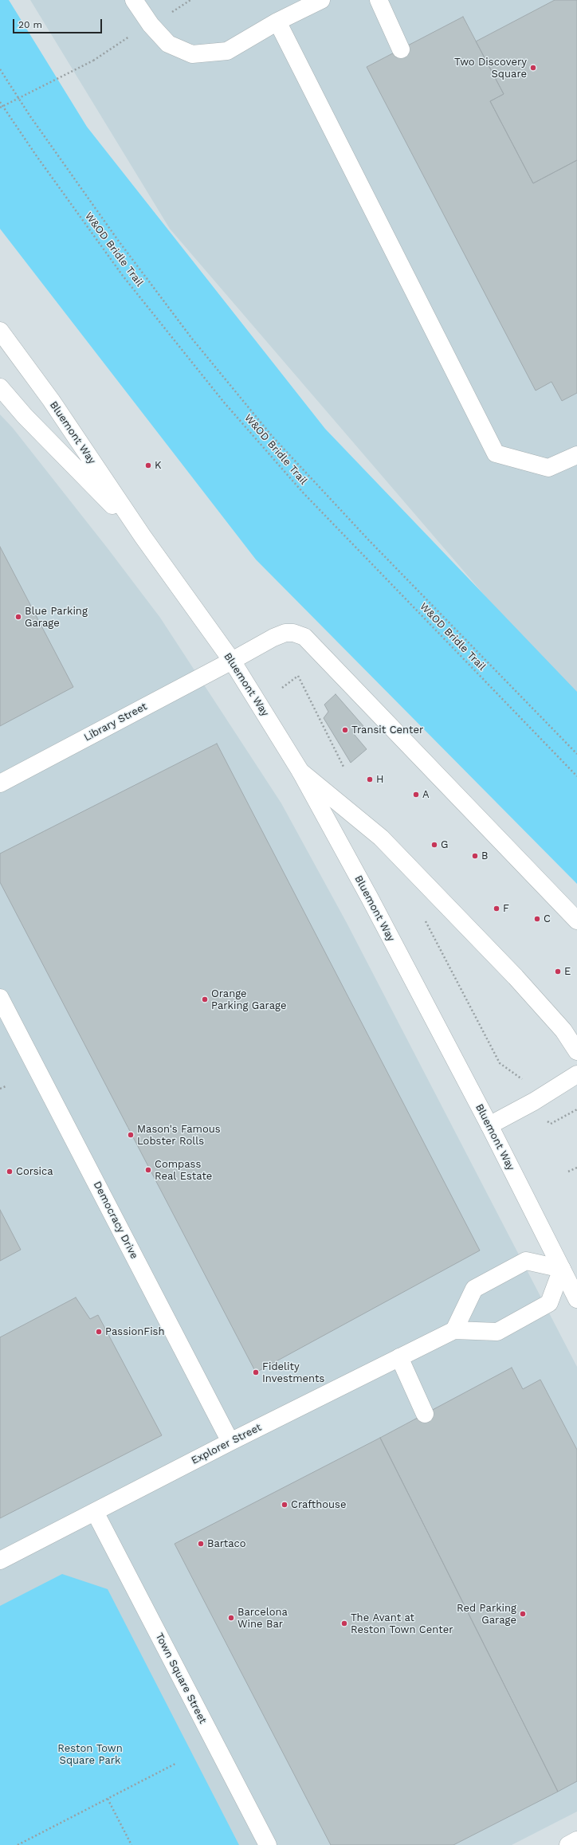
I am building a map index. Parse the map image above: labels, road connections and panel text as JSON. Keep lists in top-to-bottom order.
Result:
{
  "streets": {
    "street": [
      "Bluemont Way",
      "Library Street",
      "Democracy Drive",
      "Explorer Street",
      "Town Square Street"
    ],
    "path": ["W&OD Bridle Trail"]
  },
  "crossings": [
    ["Bluemont Way", "Library Street"],
    ["Bluemont Way", "Explorer Street"],
    ["Democracy Drive", "Explorer Street"],
    ["Explorer Street", "Town Square Street"]
  ],
  "parks": ["Reston Town Square Park"],
  "places": [
    "Two Discovery Square",
    "K",
    "Blue Parking Garage",
    "Transit Center",
    "H",
    "A",
    "G",
    "B",
    "F",
    "C",
    "E",
    "Orange Parking Garage",
    "Mason's Famous Lobster Rolls",
    "Compass Real Estate",
    "Corsica",
    "PassionFish",
    "Fidelity Investments",
    "Crafthouse",
    "Bartaco",
    "Red Parking Garage",
    "Barcelona Wine Bar",
    "The Avant at Reston Town Center"
  ],
  "scale_bar": "20 m"
}
